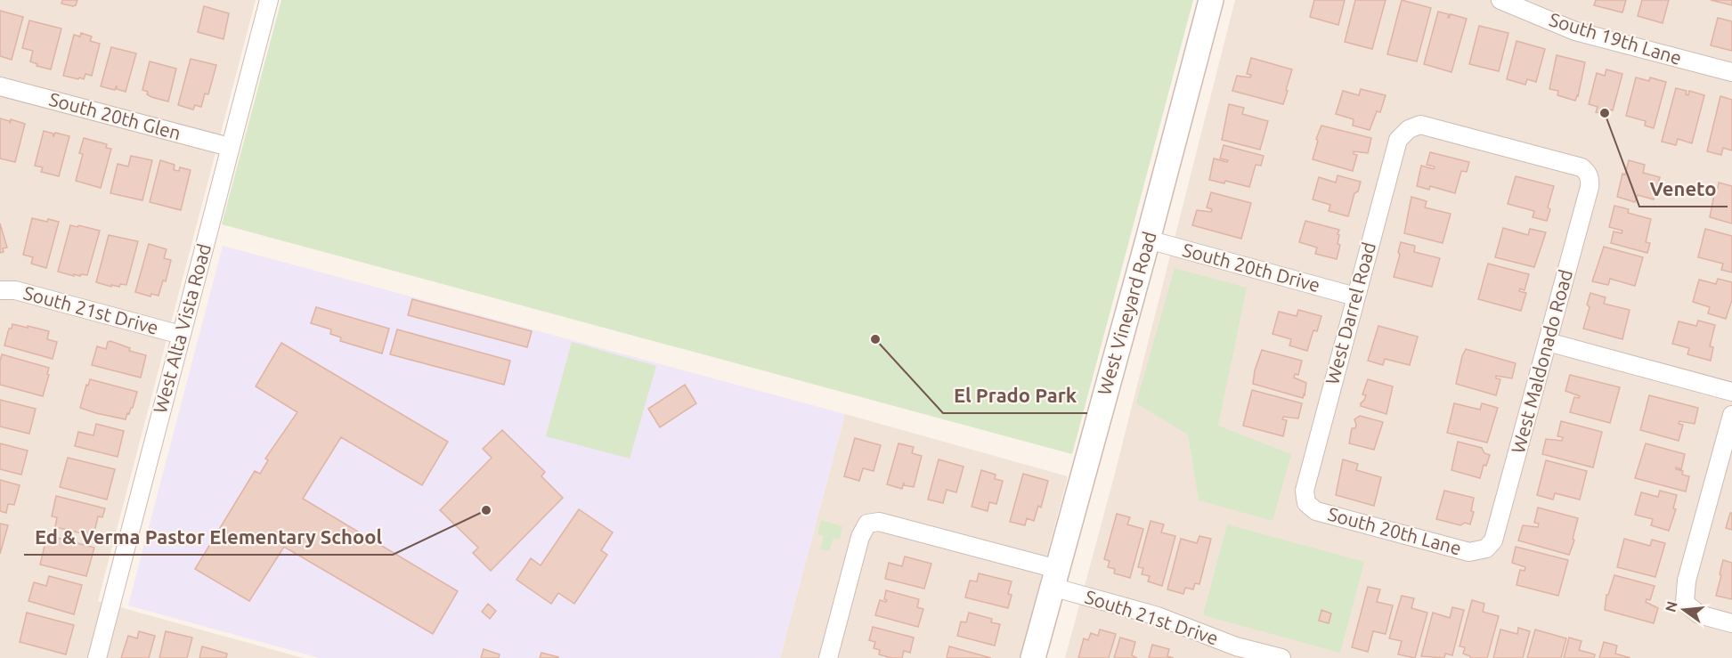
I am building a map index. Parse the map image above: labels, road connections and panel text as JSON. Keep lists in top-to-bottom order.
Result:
{
  "streets": {
    "street": [
      "South 19th Lane",
      "South 20th Glen",
      "South 20th Drive",
      "South 21st Drive",
      "West Vineyard Road",
      "West Darrel Road",
      "West Alta Vista Road",
      "West Maldonado Road",
      "South 20th Lane"
    ]
  },
  "crossings": [
    ["South 20th Glen", "West Alta Vista Road"],
    ["South 20th Drive", "West Vineyard Road"],
    ["South 20th Drive", "West Darrel Road"],
    ["South 21st Drive", "West Vineyard Road"],
    ["South 21st Drive", "West Alta Vista Road"],
    ["West Darrel Road", "West Maldonado Road"],
    ["West Darrel Road", "South 20th Lane"],
    ["West Maldonado Road", "South 20th Lane"]
  ],
  "places": ["Veneto", "El Prado Park", "Ed & Verma Pastor Elementary School"],
  "north": "left"
}
